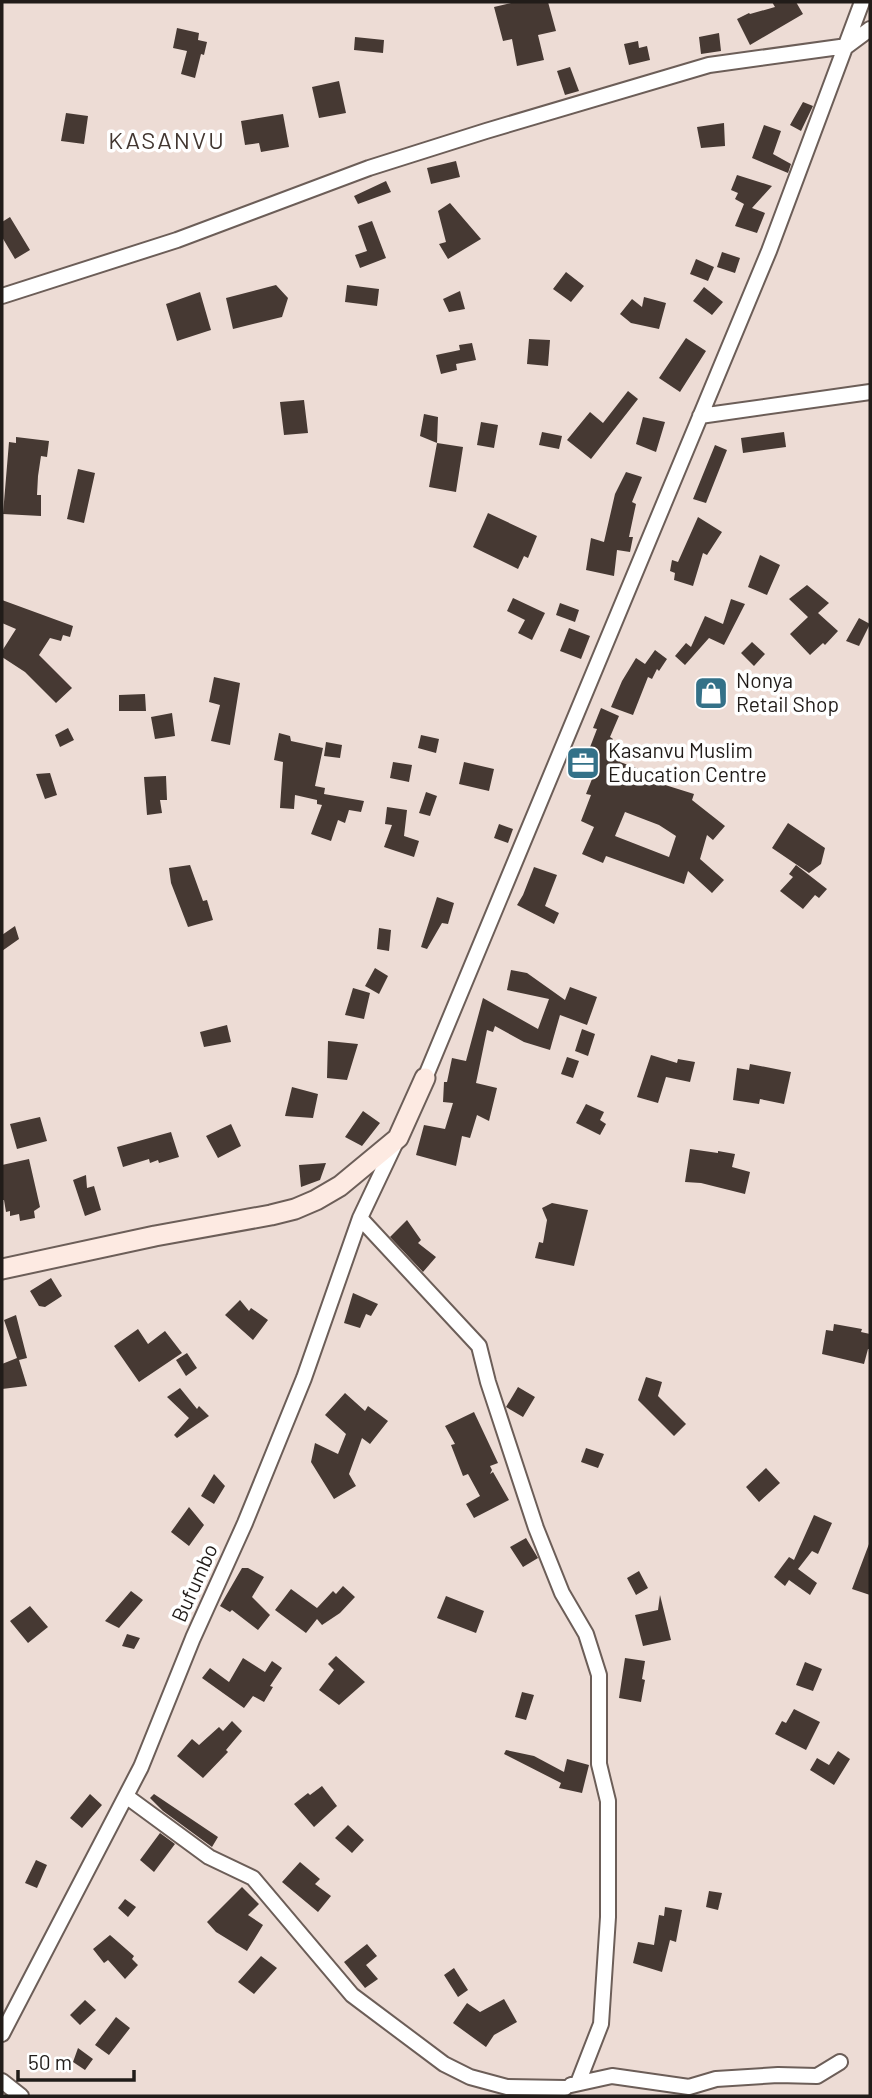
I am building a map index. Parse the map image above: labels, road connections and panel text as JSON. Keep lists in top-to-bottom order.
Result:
{
  "streets": {
    "street": ["Bufumbo"]
  },
  "districts": ["KASANVU"],
  "places": {
    "shop": ["Nonya Retail Shop"],
    "office": ["Kasanvu Muslim Education Centre"]
  },
  "scale_bar": "50 m"
}
